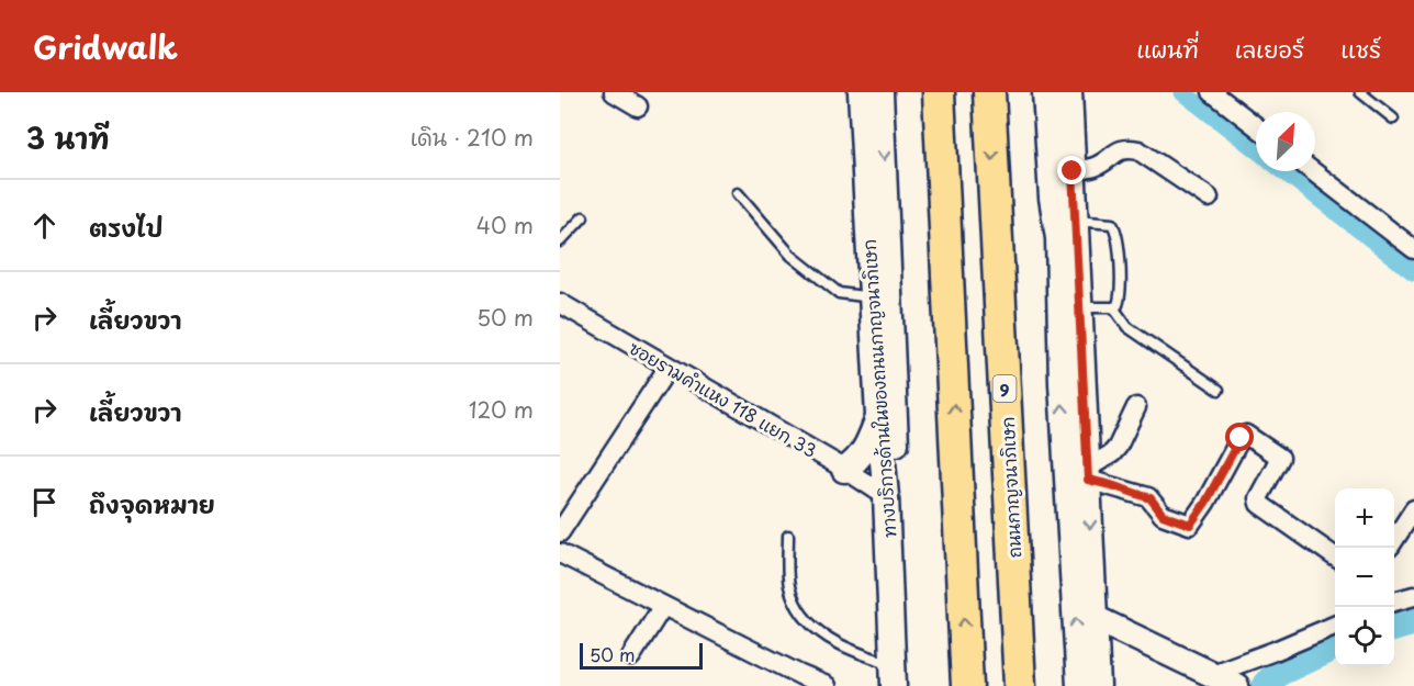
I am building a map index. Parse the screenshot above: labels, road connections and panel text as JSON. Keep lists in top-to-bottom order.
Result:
{
  "streets": {
    "highway": ["9", "ถนนกาญจนาภิเษก"],
    "main road": ["ทางบริการด้านในของถนนกาญจนาภิเษก"],
    "street": ["ซอยรามคำแหง 118 แยก 33"]
  },
  "crossings": [
    ["ทางบริการด้านในของถนนกาญจนาภิเษก", "ซอยรามคำแหง 118 แยก 33"]
  ],
  "scale_bar": "50 m",
  "north": "top right",
  "page": {
    "header": "Gridwalk",
    "nav": ["แผนที่", "เลเยอร์", "แชร์"],
    "heading": ["3 นาที", "เดิน · 210 m"],
    "list": [
      ["ตรงไป", "40 m"],
      ["เลี้ยวขวา", "50 m"],
      ["เลี้ยวขวา", "120 m"],
      "ถึงจุดหมาย"
    ],
    "map_buttons": ["+", "−"],
    "scale": "50 m"
  }
}
